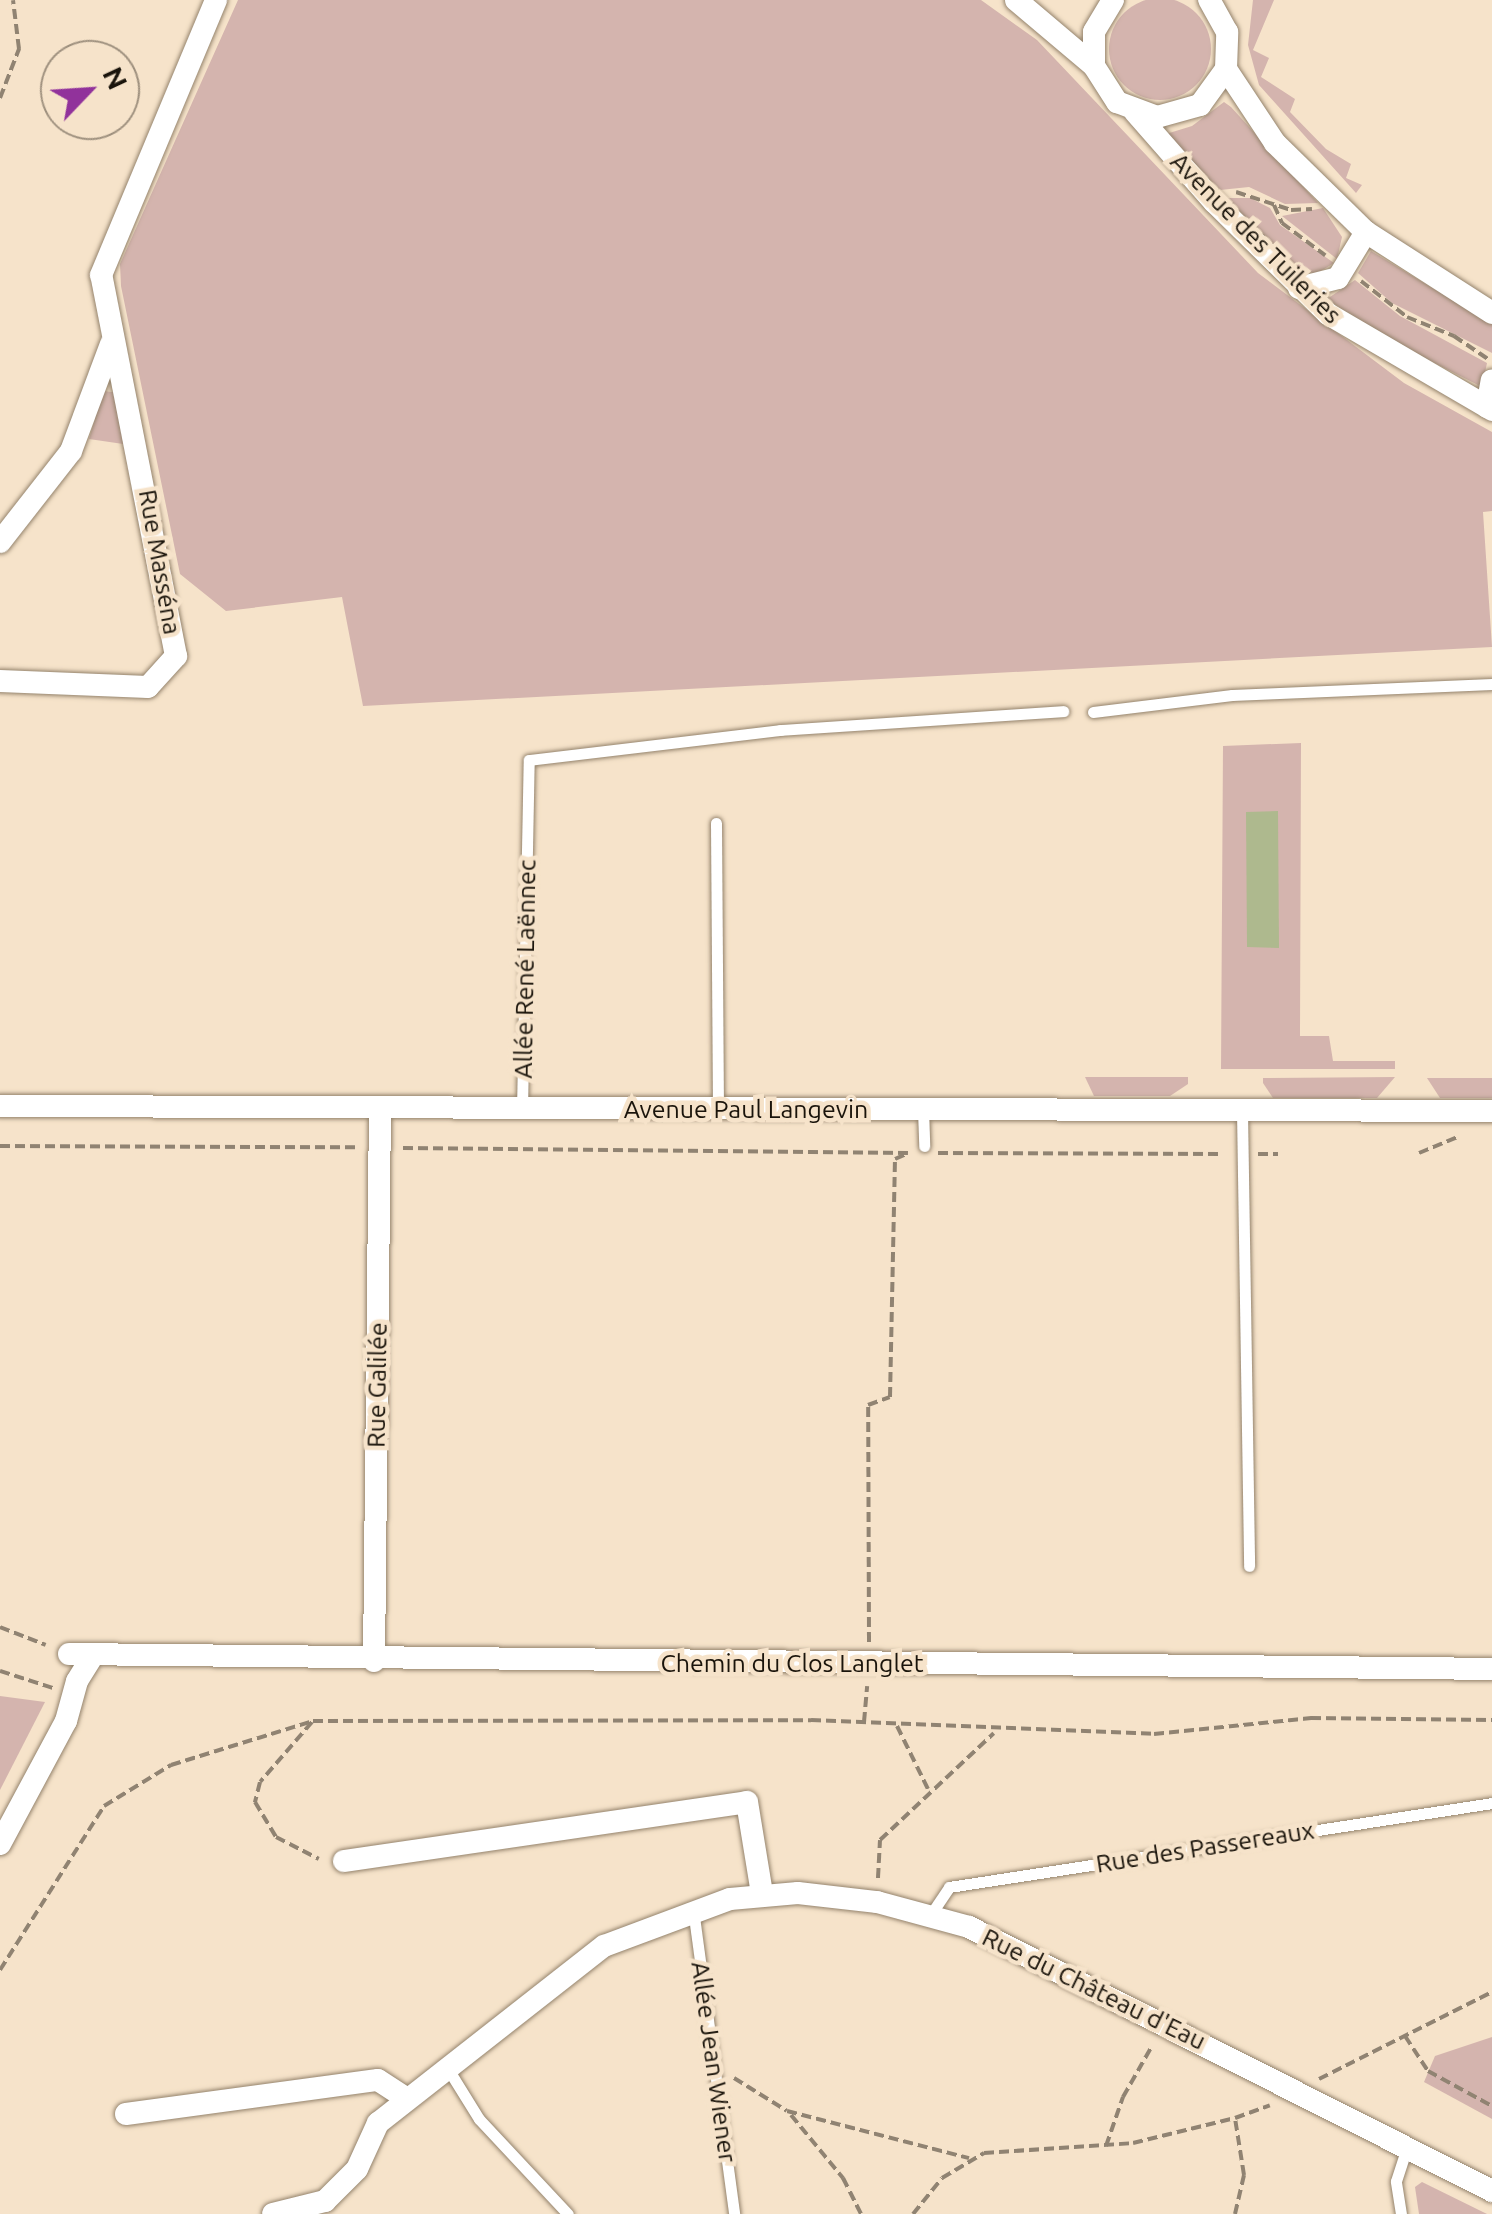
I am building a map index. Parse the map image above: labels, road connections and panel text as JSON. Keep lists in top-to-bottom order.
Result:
{
  "streets": {
    "street": [
      "Avenue des Tuileries",
      "Rue Masséna",
      "Avenue Paul Langevin",
      "Rue Galilée",
      "Chemin du Clos Langlet",
      "Rue du Château d'Eau"
    ],
    "lane": ["Allée René Laënnec", "Rue des Passereaux", "Allée Jean Wiener"]
  },
  "crossings": [
    ["Allée René Laënnec", "Avenue Paul Langevin"],
    ["Avenue Paul Langevin", "Rue Galilée"],
    ["Rue Galilée", "Chemin du Clos Langlet"],
    ["Rue des Passereaux", "Rue du Château d'Eau"],
    ["Rue du Château d'Eau", "Allée Jean Wiener"]
  ],
  "north": "top right"
}
